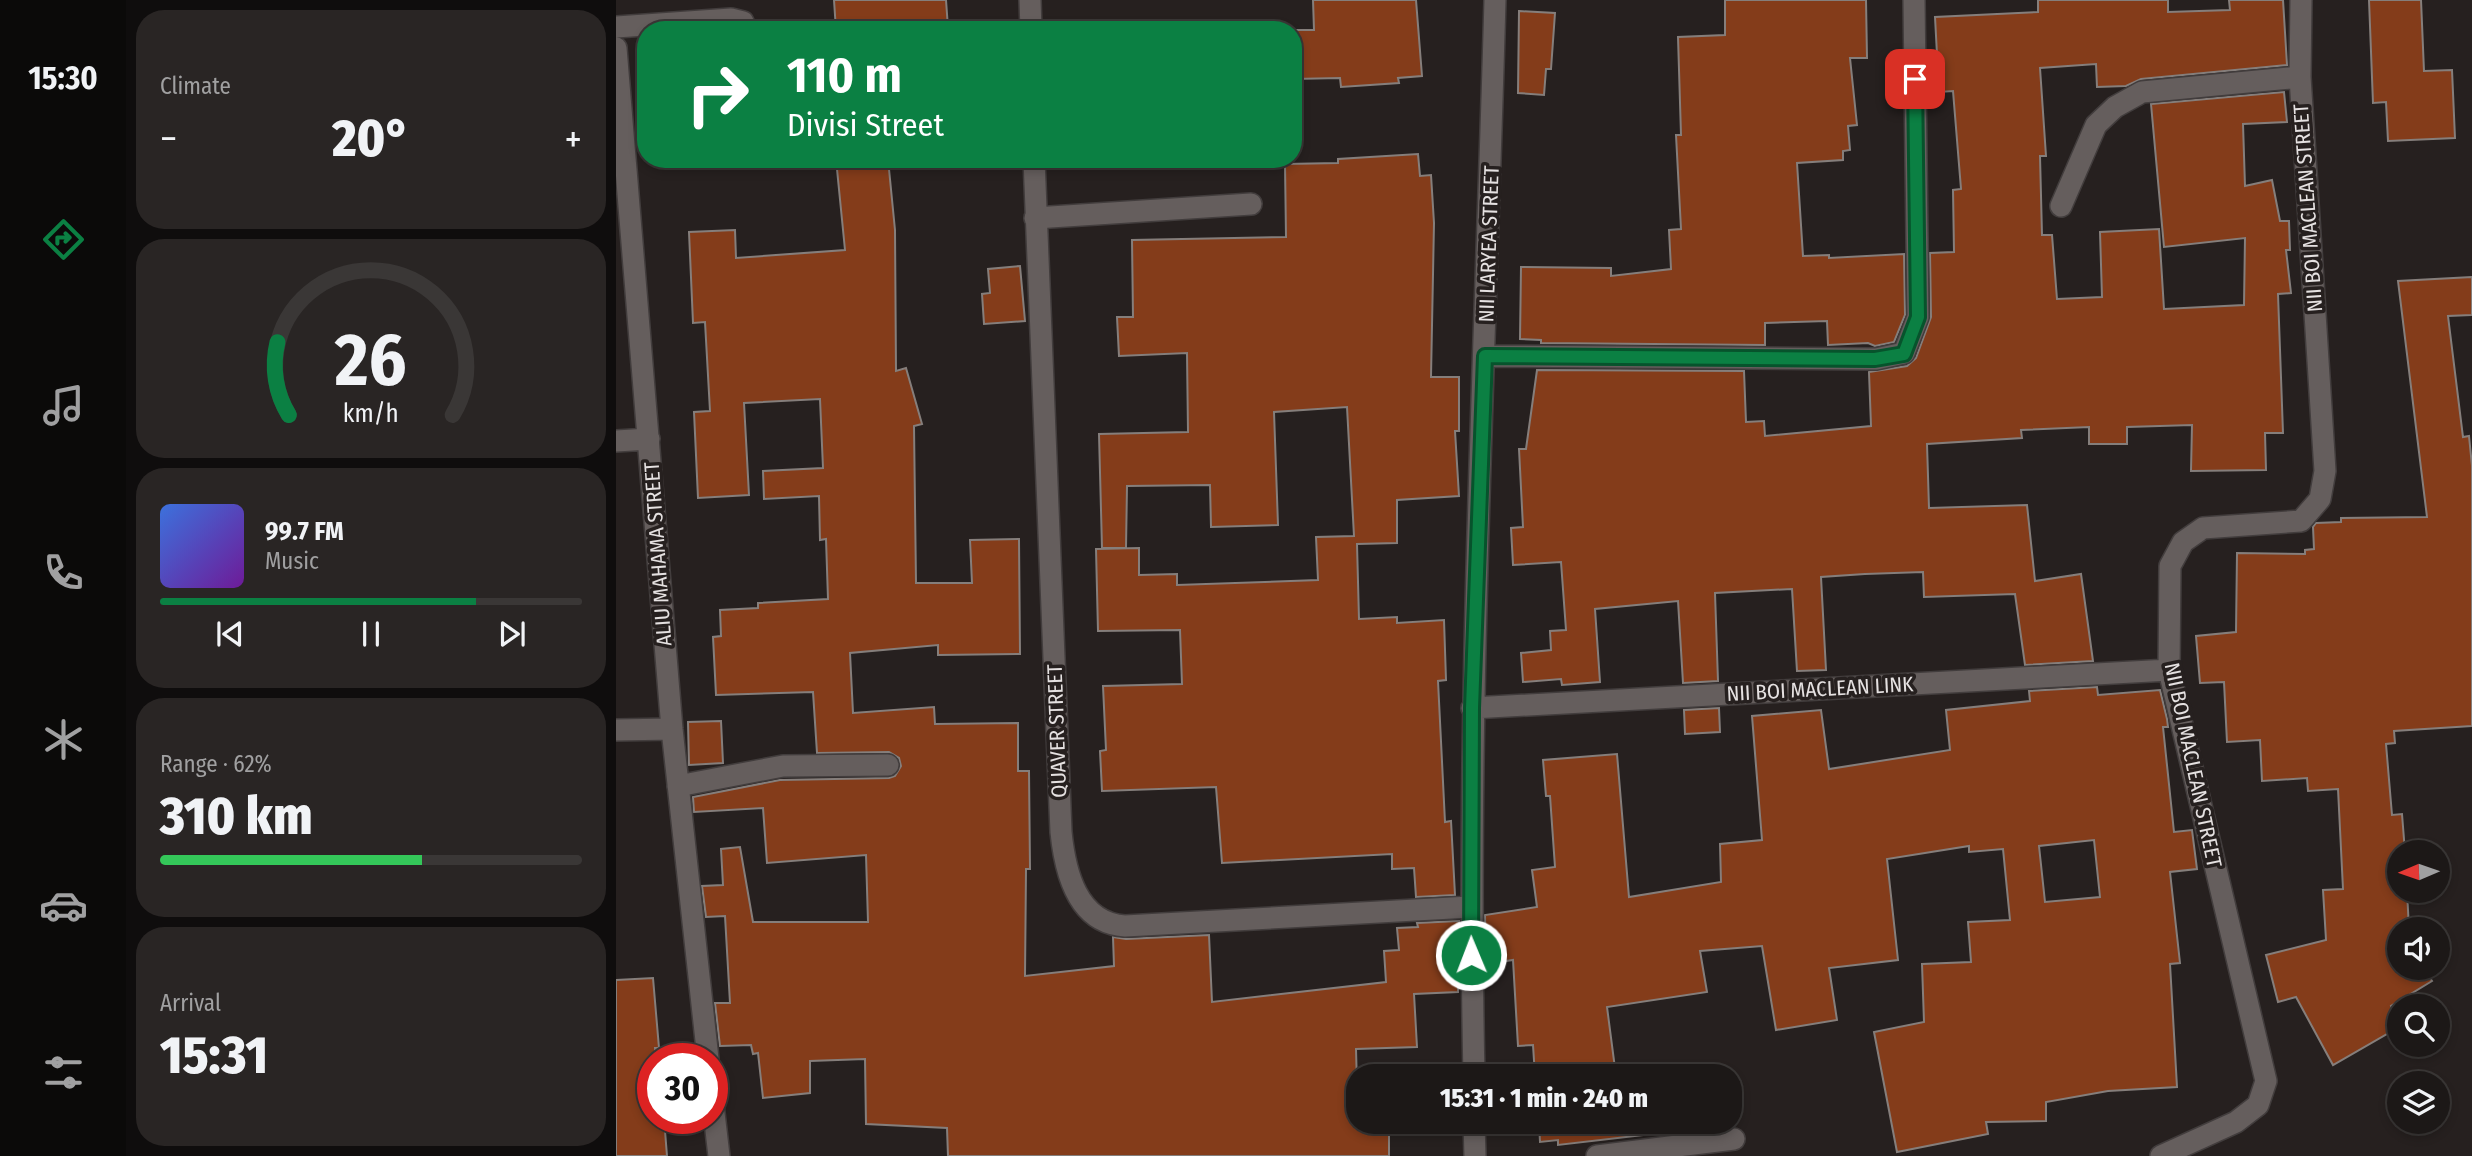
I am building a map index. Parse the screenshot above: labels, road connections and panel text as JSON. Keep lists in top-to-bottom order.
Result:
{
  "streets": {
    "street": [
      "NII BOI MACLEAN STREET",
      "NII LARYEA STREET",
      "ALIU MAHAMA STREET",
      "NII BOI MACLEAN LINK",
      "QUAVER STREET"
    ]
  },
  "crossings": [
    ["NII BOI MACLEAN STREET", "NII BOI MACLEAN LINK"],
    ["NII LARYEA STREET", "NII BOI MACLEAN LINK"],
    ["NII LARYEA STREET", "QUAVER STREET"]
  ],
  "north": "left",
  "page": {
    "tabs": "15:30",
    "tile": [
      "Climate",
      ["Range · 62%", "310 km"],
      ["Arrival", "15:31"]
    ],
    "turn": ["110 m", "Divisi Street"],
    "heat": ["−", "20°", "+"],
    "song": ["99.7 FM", "Music"],
    "limit": "30",
    "trip": "15:31 · 1 min · 240 m",
    "gauge": ["26", "km/h"]
  }
}
